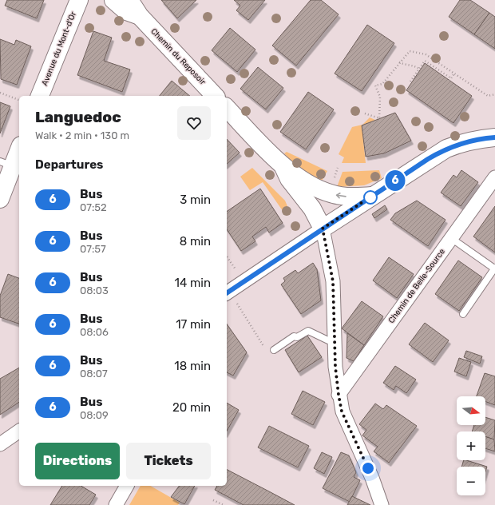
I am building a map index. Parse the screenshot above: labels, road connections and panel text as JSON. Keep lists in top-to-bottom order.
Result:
{
  "streets": {
    "street": ["Avenue du Mont-d'Or", "Chemin du Reposoir", "Chemin de Belle-Source"]
  },
  "lines": ["bus line 6"],
  "north": "right",
  "page": {
    "on_map": "6",
    "heading": [
      ["Languedoc", "Walk · 2 min · 130 m"],
      "Departures"
    ],
    "list": [
      {
        "mark": "6",
        "name": "Bus",
        "note": "07:52",
        "value": "3 min"
      },
      {
        "mark": "6",
        "name": "Bus",
        "note": "07:57",
        "value": "8 min"
      },
      {
        "mark": "6",
        "name": "Bus",
        "note": "08:03",
        "value": "14 min"
      },
      {
        "mark": "6",
        "name": "Bus",
        "note": "08:06",
        "value": "17 min"
      },
      {
        "mark": "6",
        "name": "Bus",
        "note": "08:07",
        "value": "18 min"
      },
      {
        "mark": "6",
        "name": "Bus",
        "note": "08:09",
        "value": "20 min"
      }
    ],
    "map_buttons": ["+", "−"],
    "buttons": ["Directions", "Tickets"]
  }
}
